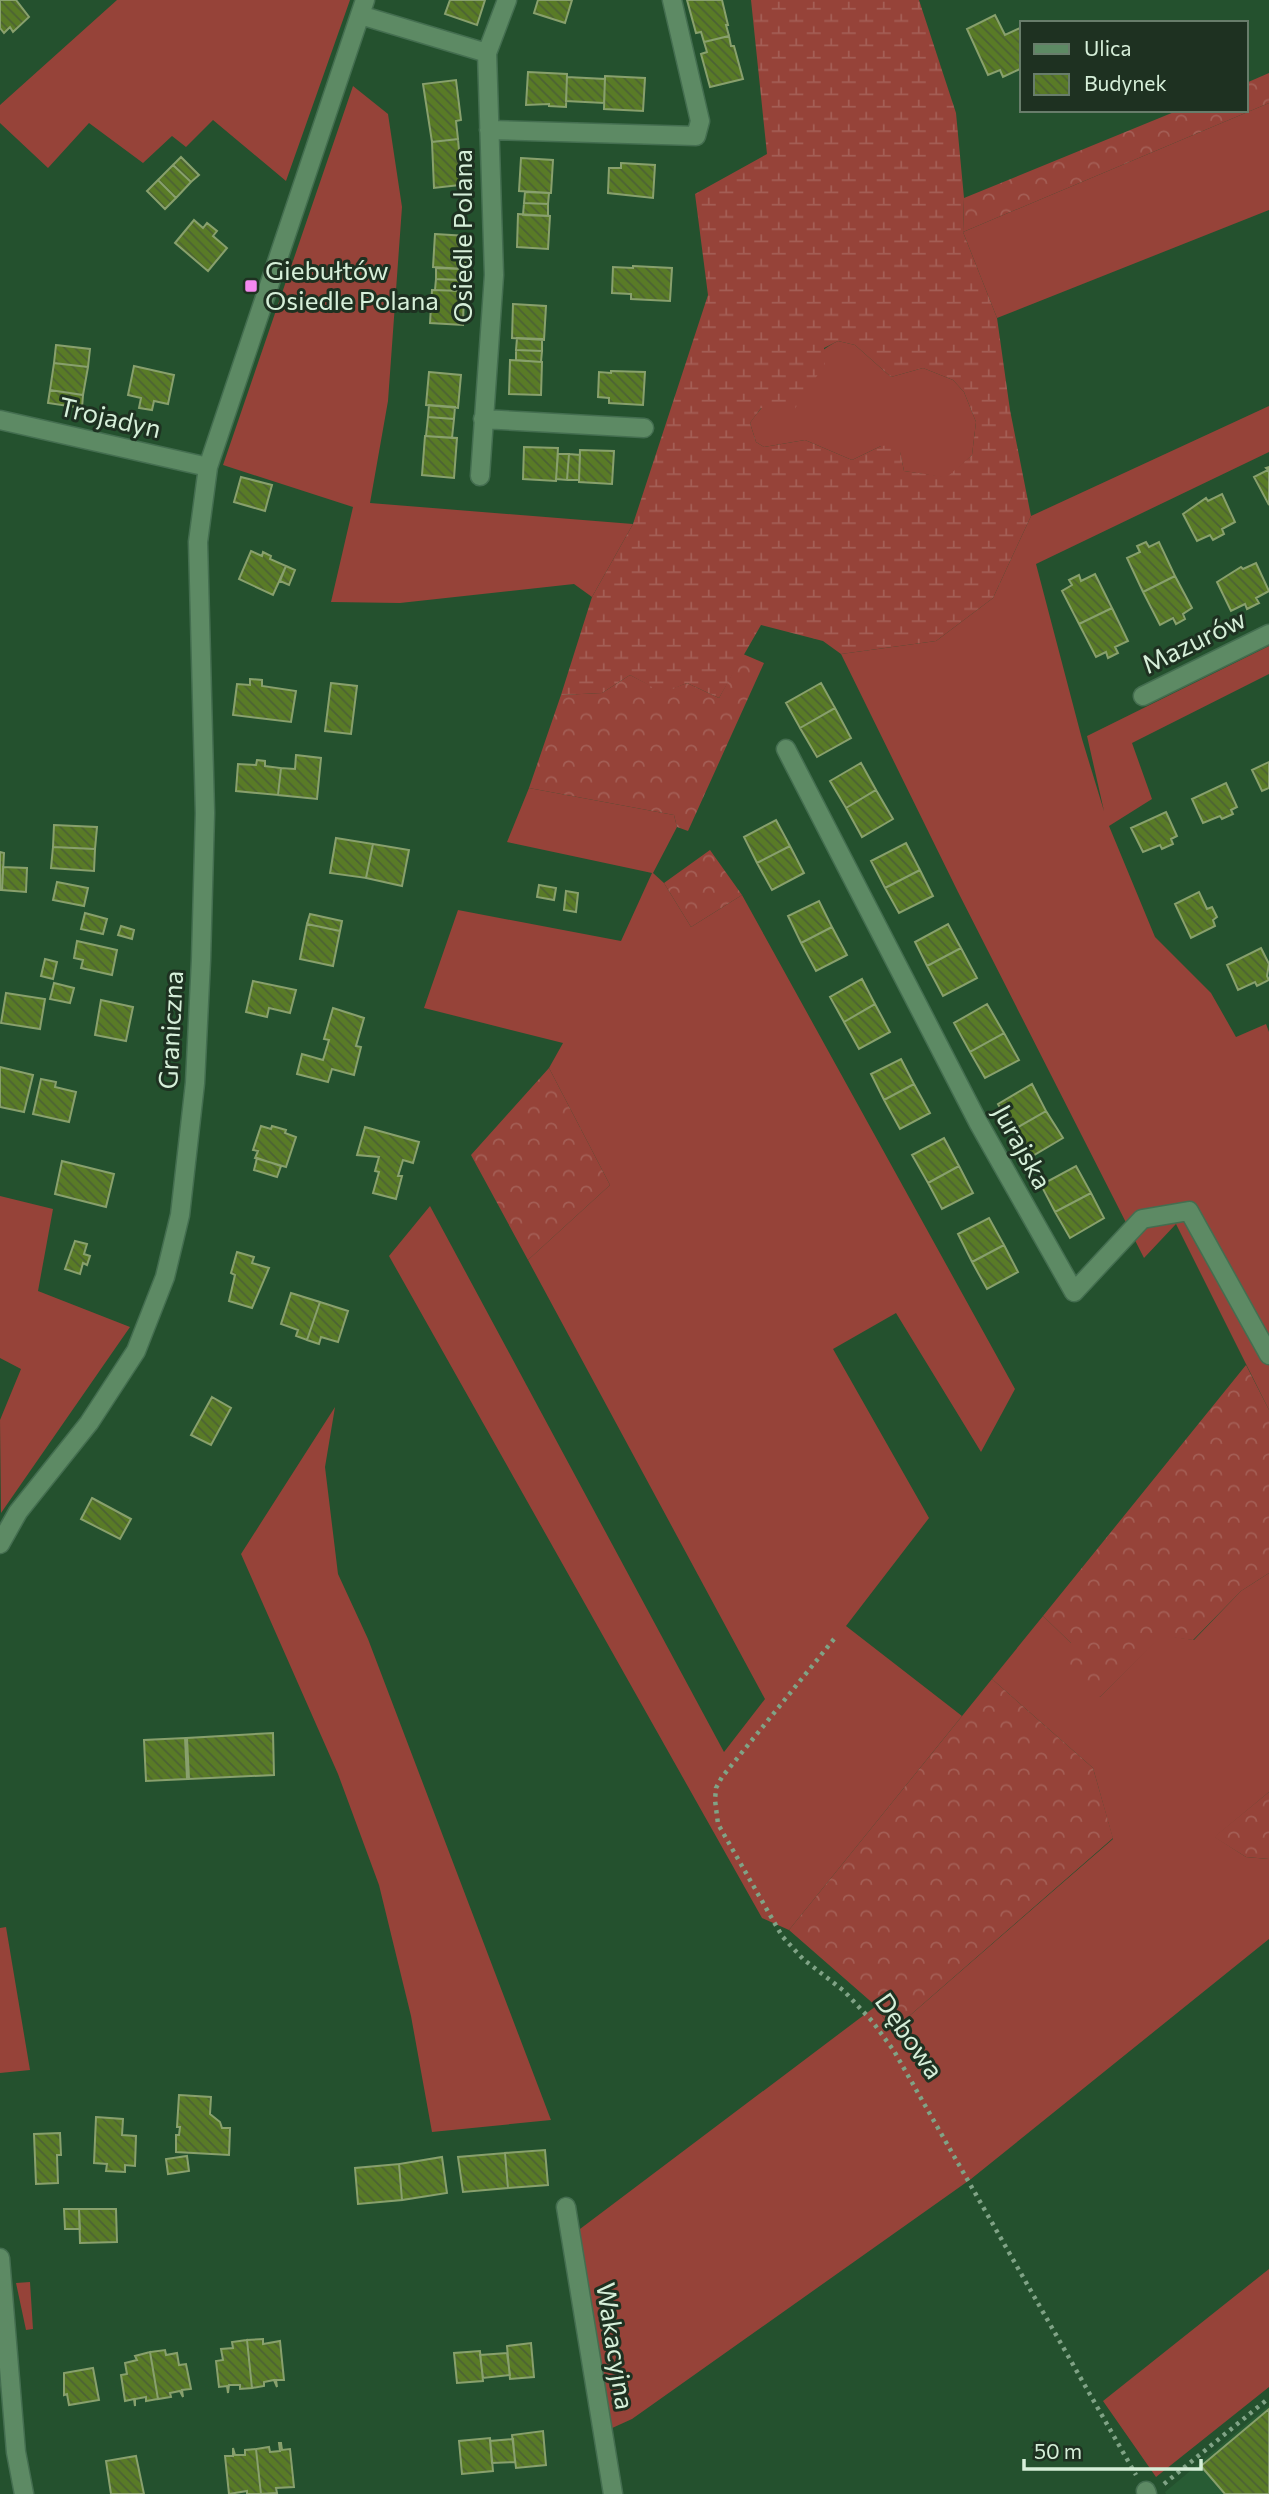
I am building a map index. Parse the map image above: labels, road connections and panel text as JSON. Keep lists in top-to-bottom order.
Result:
{
  "streets": {
    "street": [
      "Osiedle Polana",
      "Trojadyn",
      "Mazurów",
      "Graniczna",
      "Jurajska",
      "Wakacyjna"
    ],
    "path": ["Dębowa"]
  },
  "crossings": [
    ["Trojadyn", "Graniczna"]
  ],
  "places": {
    "transit": ["Giebułtów Osiedle Polana"]
  },
  "legend": ["Ulica", "Budynek"],
  "scale_bar": "50 m"
}
